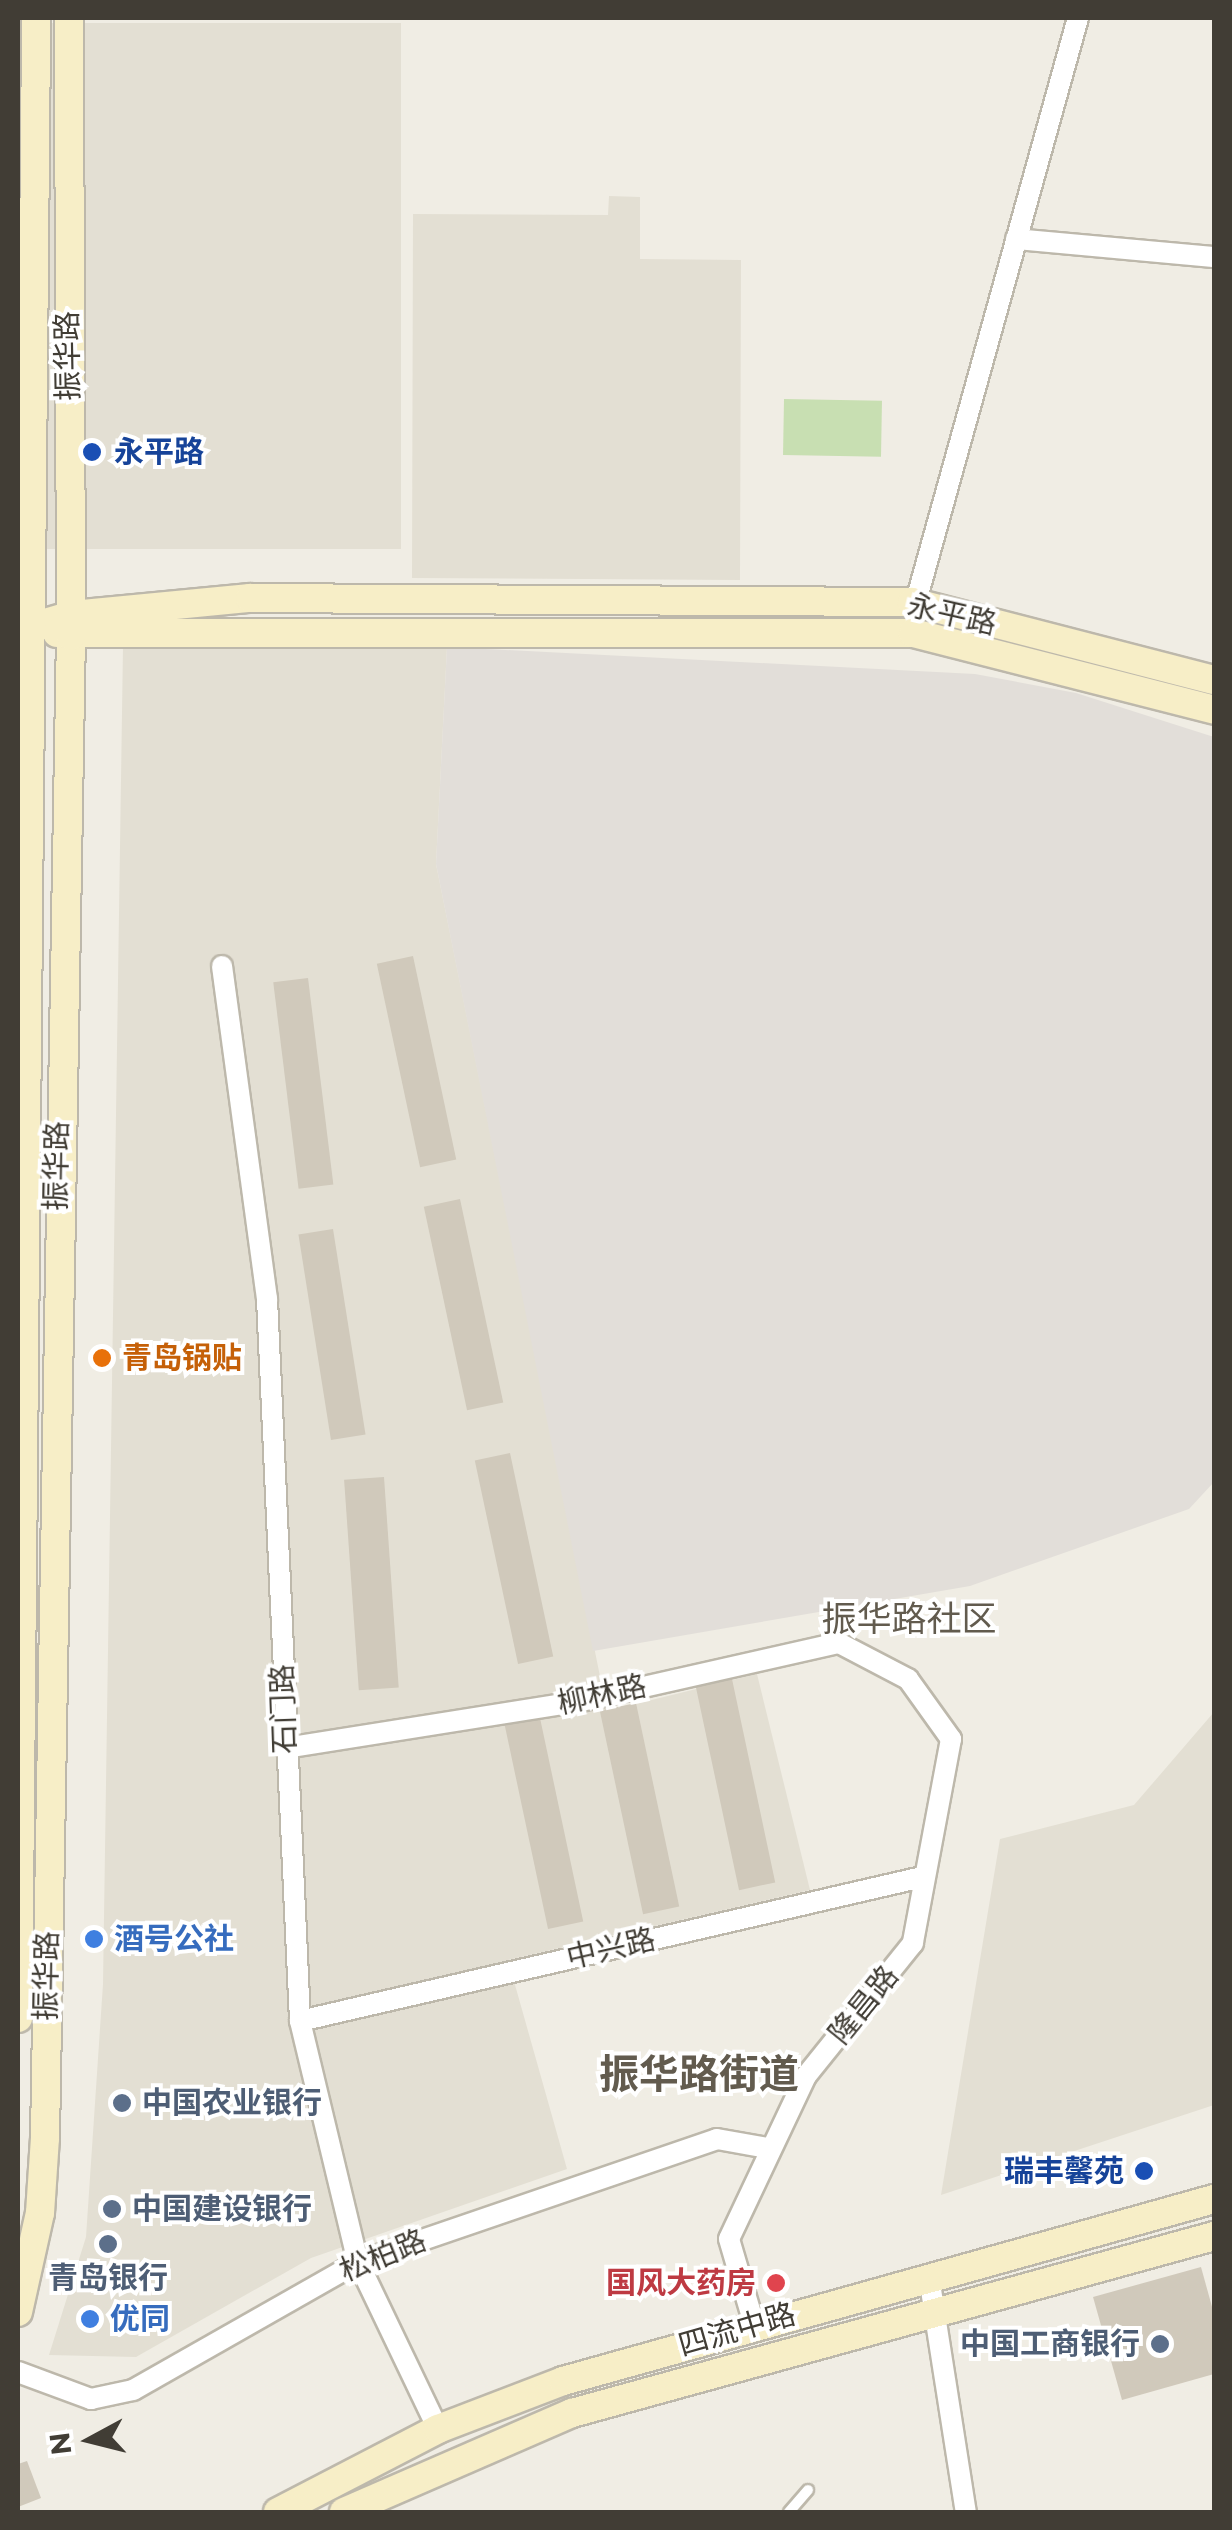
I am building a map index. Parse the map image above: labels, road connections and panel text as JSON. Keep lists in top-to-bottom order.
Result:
{
  "streets": {
    "main road": ["振华路", "永平路", "四流中路"],
    "street": [
      "柳林路",
      "石门路",
      "中兴路",
      "隆昌路",
      "松柏路"
    ]
  },
  "crossings": [
    ["振华路", "永平路"],
    ["柳林路", "石门路"],
    ["柳林路", "隆昌路"],
    ["石门路", "中兴路"],
    ["石门路", "松柏路"],
    ["石门路", "四流中路"],
    ["中兴路", "隆昌路"],
    ["隆昌路", "松柏路"],
    ["隆昌路", "四流中路"]
  ],
  "districts": ["振华路社区", "振华路街道"],
  "places": [
    "永平路",
    "青岛锅贴",
    "酒号公社",
    "中国农业银行",
    "瑞丰馨苑",
    "中国建设银行",
    "青岛银行",
    "国风大药房",
    "优同",
    "中国工商银行"
  ],
  "north": "left"
}
